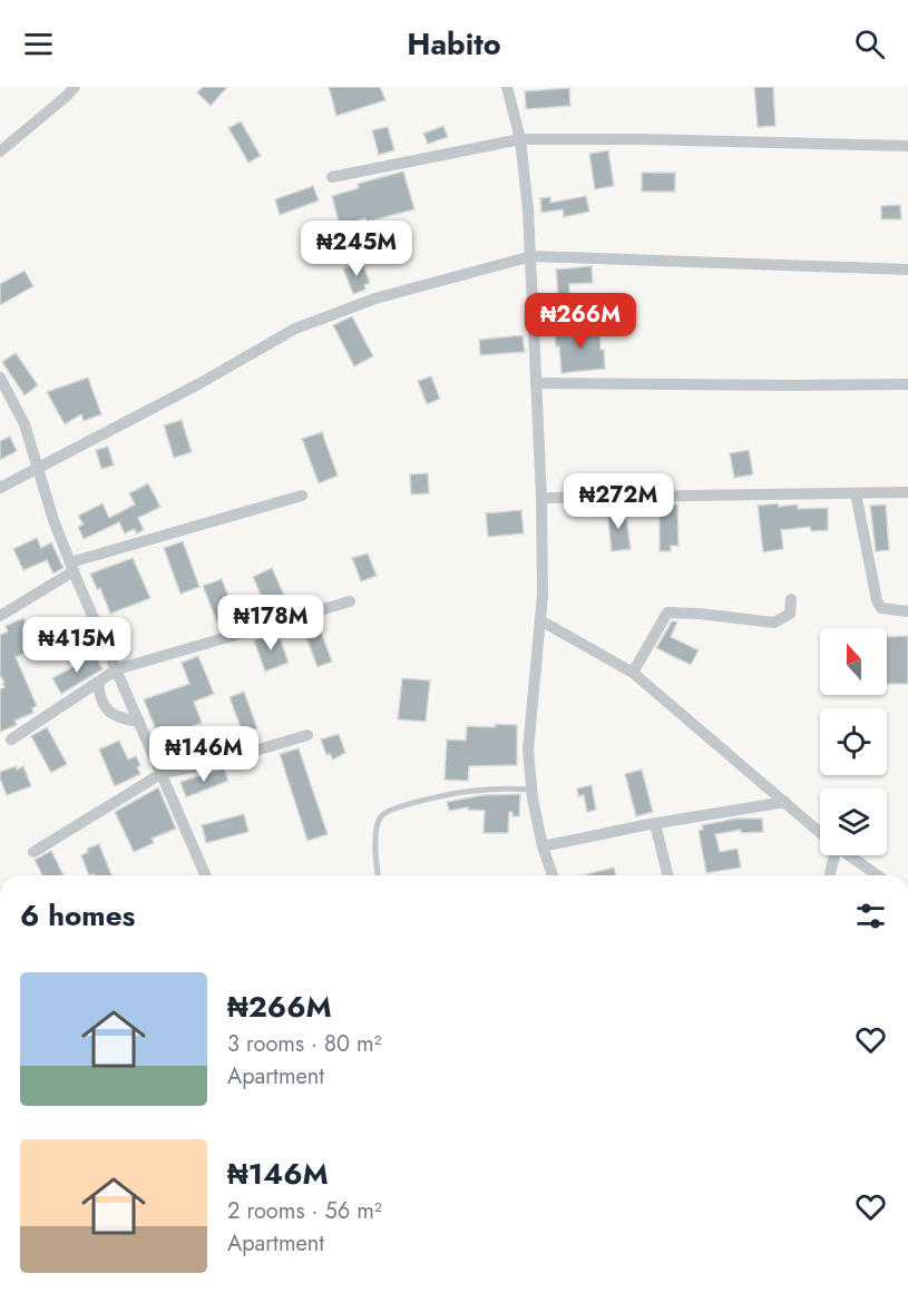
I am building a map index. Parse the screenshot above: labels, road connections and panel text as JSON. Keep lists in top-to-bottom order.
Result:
{
  "north": "top",
  "page": {
    "header": "Habito",
    "price": [
      "₦245M",
      "₦266M",
      "₦272M",
      "₦178M",
      "₦415M",
      "₦146M"
    ],
    "heading": "6 homes",
    "list": [
      {
        "name": "₦266M",
        "note": "3 rooms · 80 m² · Apartment"
      },
      {
        "name": "₦146M",
        "note": "2 rooms · 56 m² · Apartment"
      }
    ]
  }
}
